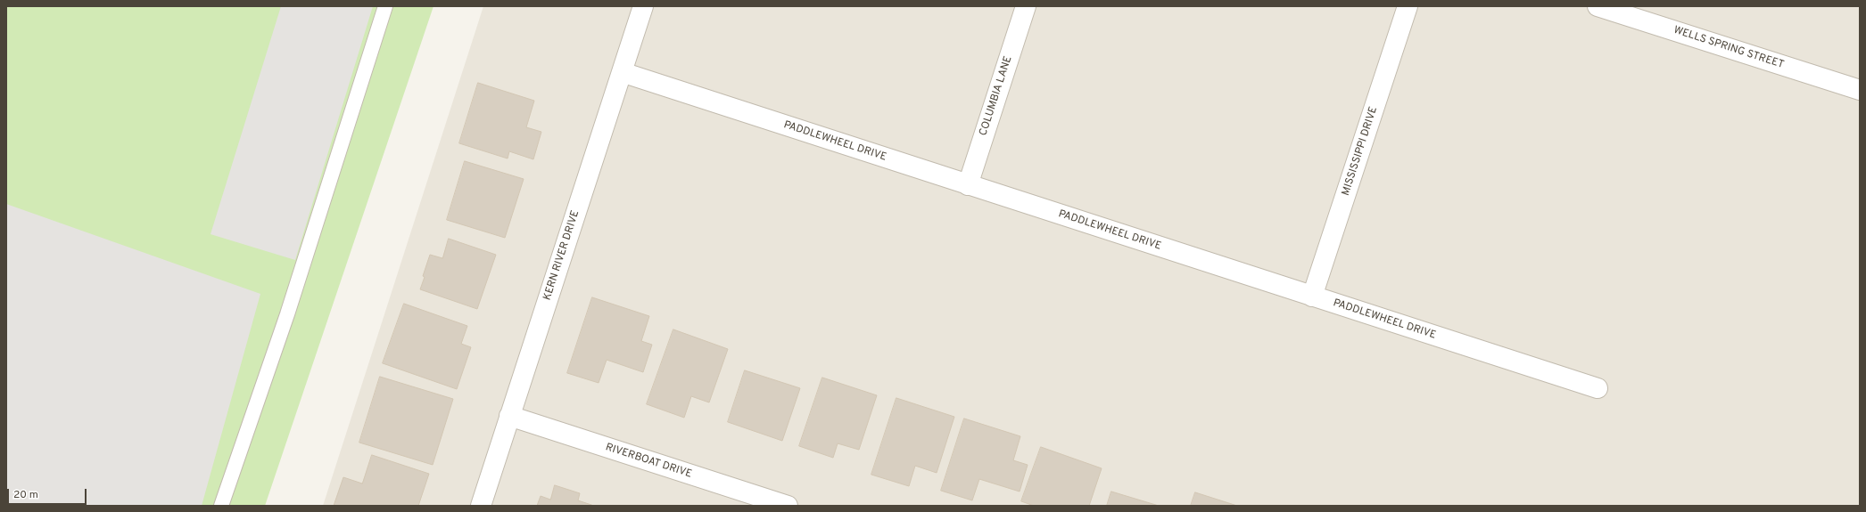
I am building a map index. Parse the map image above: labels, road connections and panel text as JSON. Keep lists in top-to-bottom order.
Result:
{
  "streets": {
    "street": [
      "WELLS SPRING STREET",
      "COLUMBIA LANE",
      "PADDLEWHEEL DRIVE",
      "MISSISSIPPI DRIVE",
      "KERN RIVER DRIVE",
      "RIVERBOAT DRIVE"
    ]
  },
  "crossings": [
    ["COLUMBIA LANE", "PADDLEWHEEL DRIVE"],
    ["PADDLEWHEEL DRIVE", "MISSISSIPPI DRIVE"],
    ["PADDLEWHEEL DRIVE", "KERN RIVER DRIVE"],
    ["KERN RIVER DRIVE", "RIVERBOAT DRIVE"]
  ],
  "scale_bar": "20 m"
}
